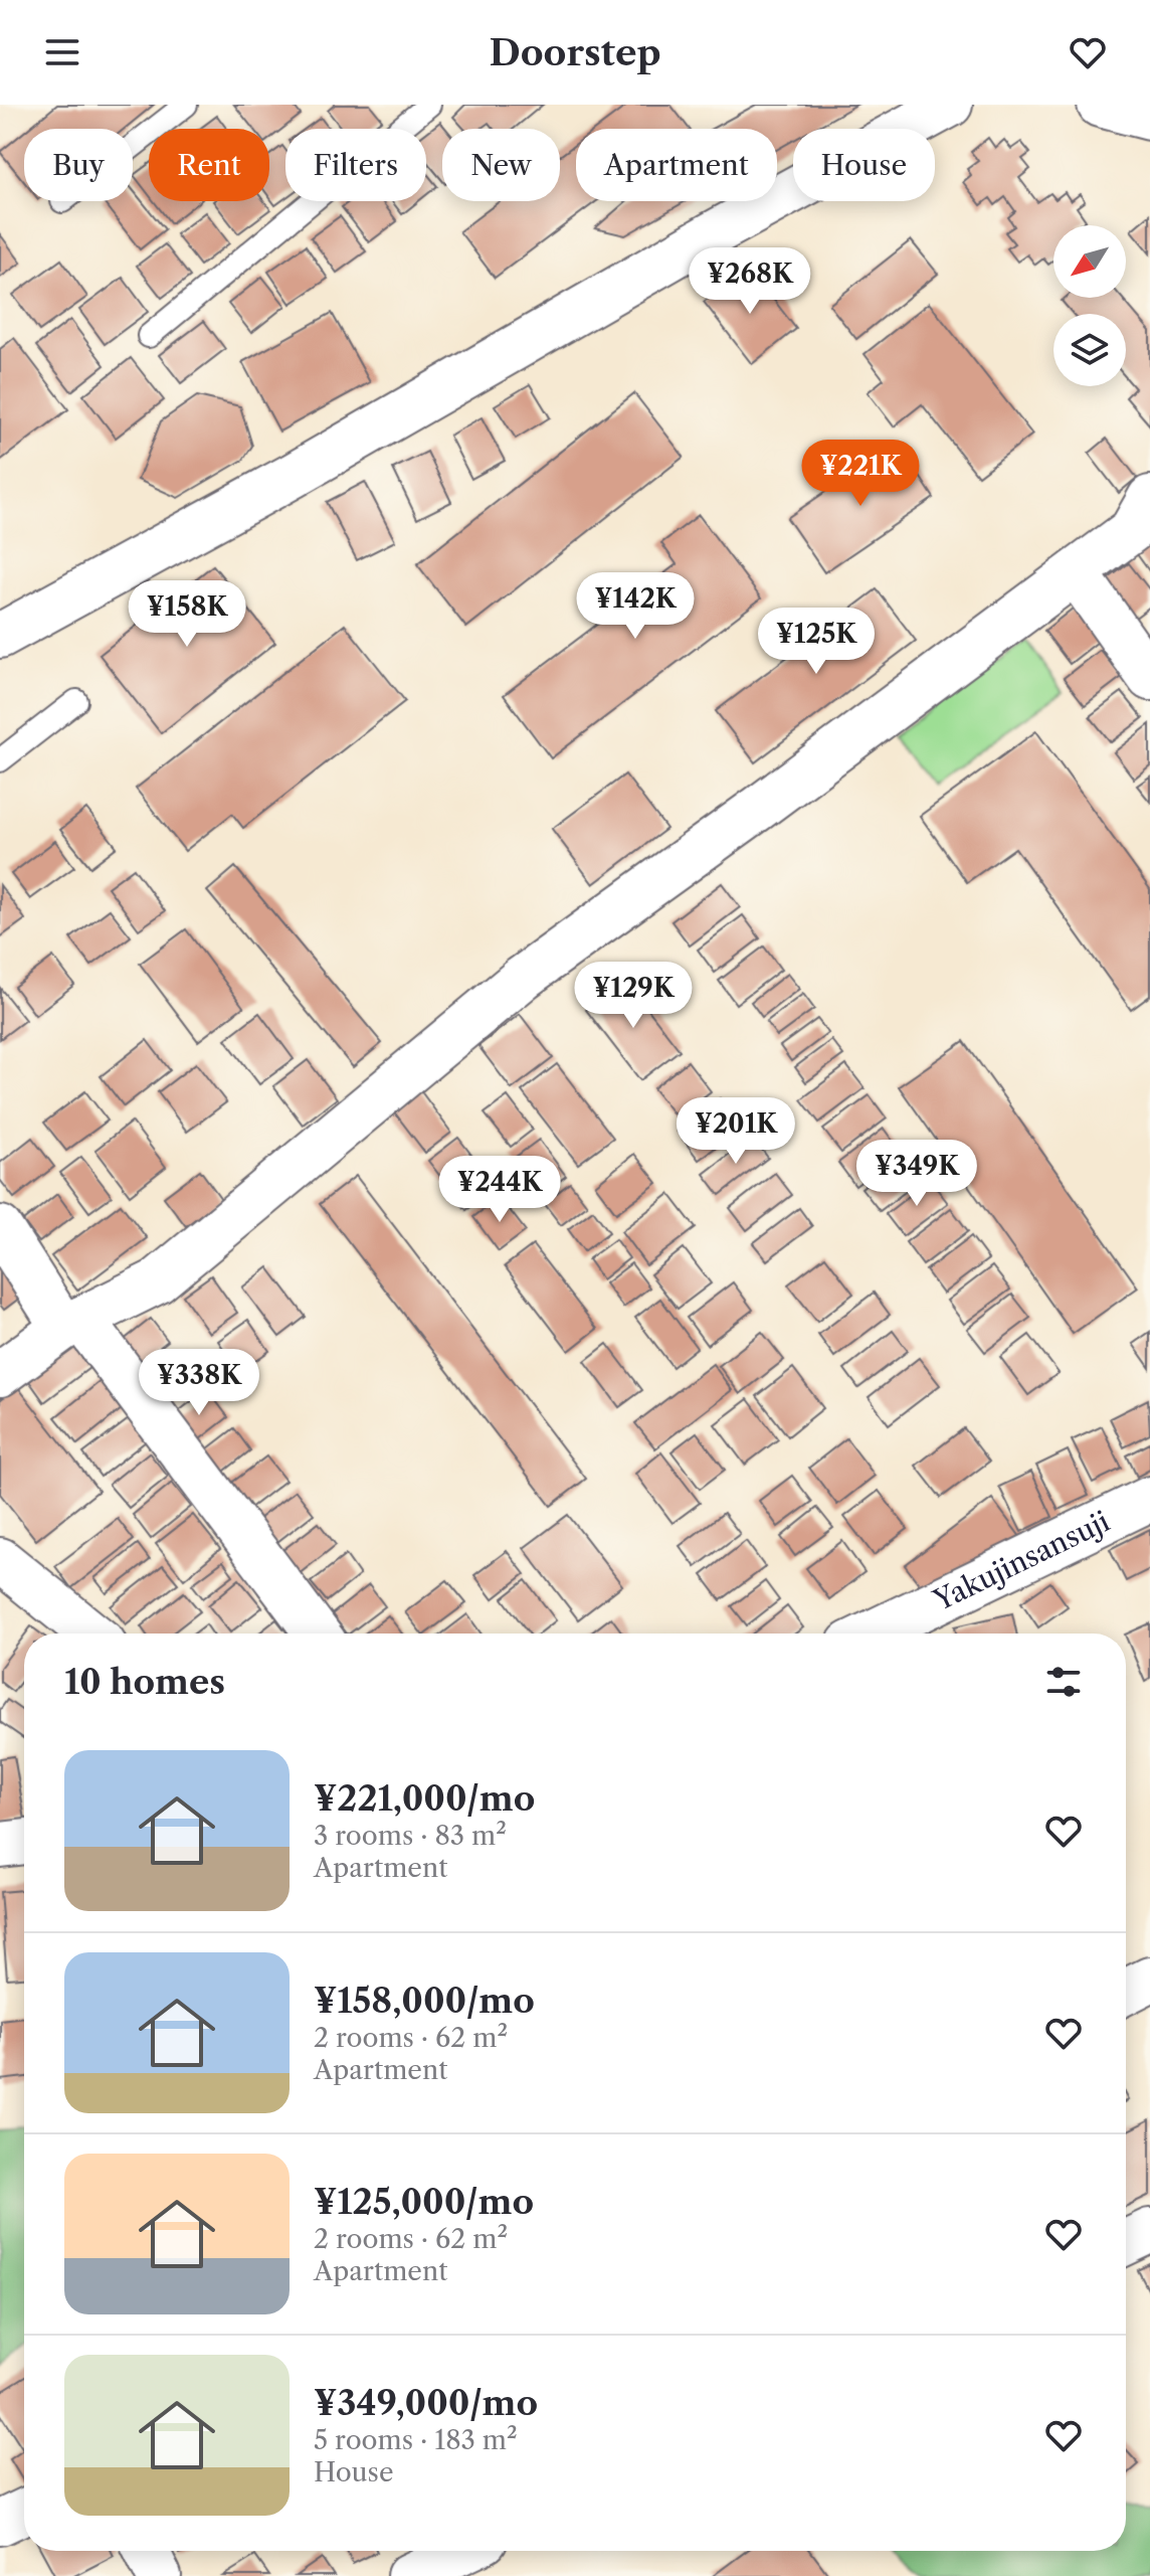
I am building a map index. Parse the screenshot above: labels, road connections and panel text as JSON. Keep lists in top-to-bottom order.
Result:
{
  "streets": {
    "street": ["Yakujinsansuji"]
  },
  "north": "bottom left",
  "page": {
    "header": "Doorstep",
    "chip": [
      "Buy",
      "Rent",
      "Filters",
      "New",
      "Apartment",
      "House"
    ],
    "price": [
      "¥268K",
      "¥221K",
      "¥142K",
      "¥158K",
      "¥125K",
      "¥129K",
      "¥201K",
      "¥349K",
      "¥244K",
      "¥338K"
    ],
    "heading": "10 homes",
    "list": [
      {
        "name": "¥221,000/mo",
        "note": "3 rooms · 83 m² · Apartment"
      },
      {
        "name": "¥158,000/mo",
        "note": "2 rooms · 62 m² · Apartment"
      },
      {
        "name": "¥125,000/mo",
        "note": "2 rooms · 62 m² · Apartment"
      },
      {
        "name": "¥349,000/mo",
        "note": "5 rooms · 183 m² · House"
      }
    ]
  }
}
